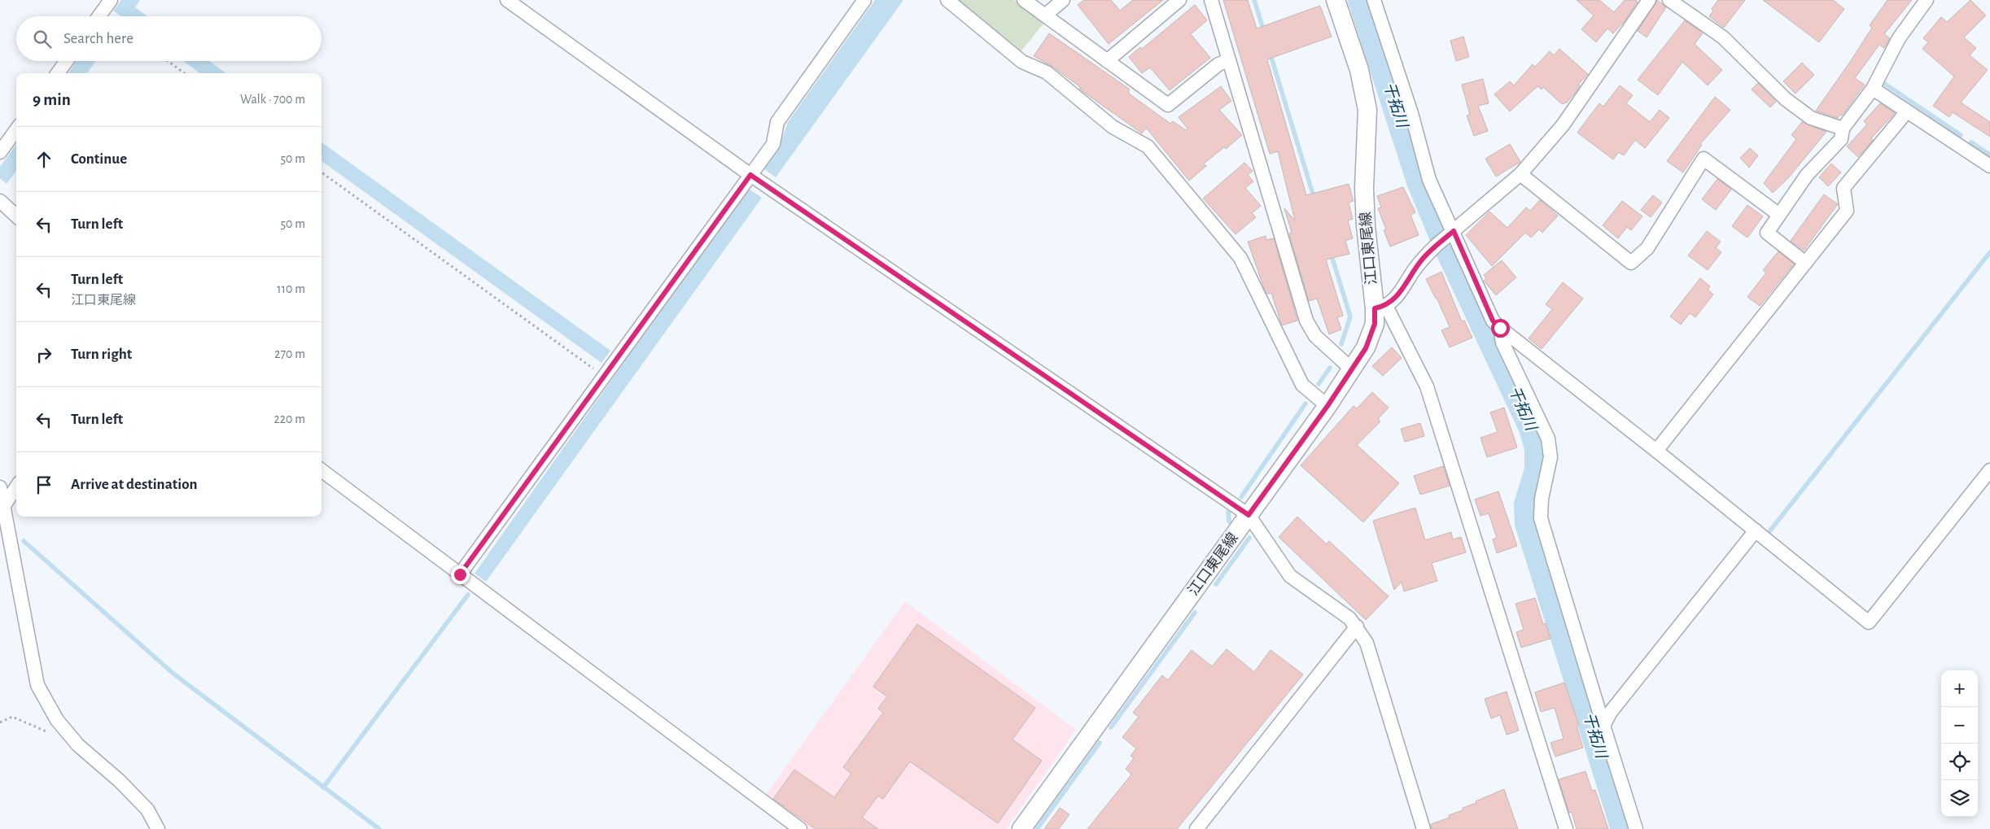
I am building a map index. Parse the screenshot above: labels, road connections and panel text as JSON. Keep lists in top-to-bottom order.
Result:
{
  "streets": {
    "main road": ["江口東尾線"]
  },
  "water": ["干拓川"],
  "page": {
    "search": "Search here",
    "heading": ["9 min", "Walk · 700 m"],
    "list": [
      ["Continue", "50 m"],
      ["Turn left", "50 m"],
      ["Turn left", "江口東尾線", "110 m"],
      ["Turn right", "270 m"],
      ["Turn left", "220 m"],
      "Arrive at destination"
    ],
    "map_buttons": ["+", "−"]
  }
}
